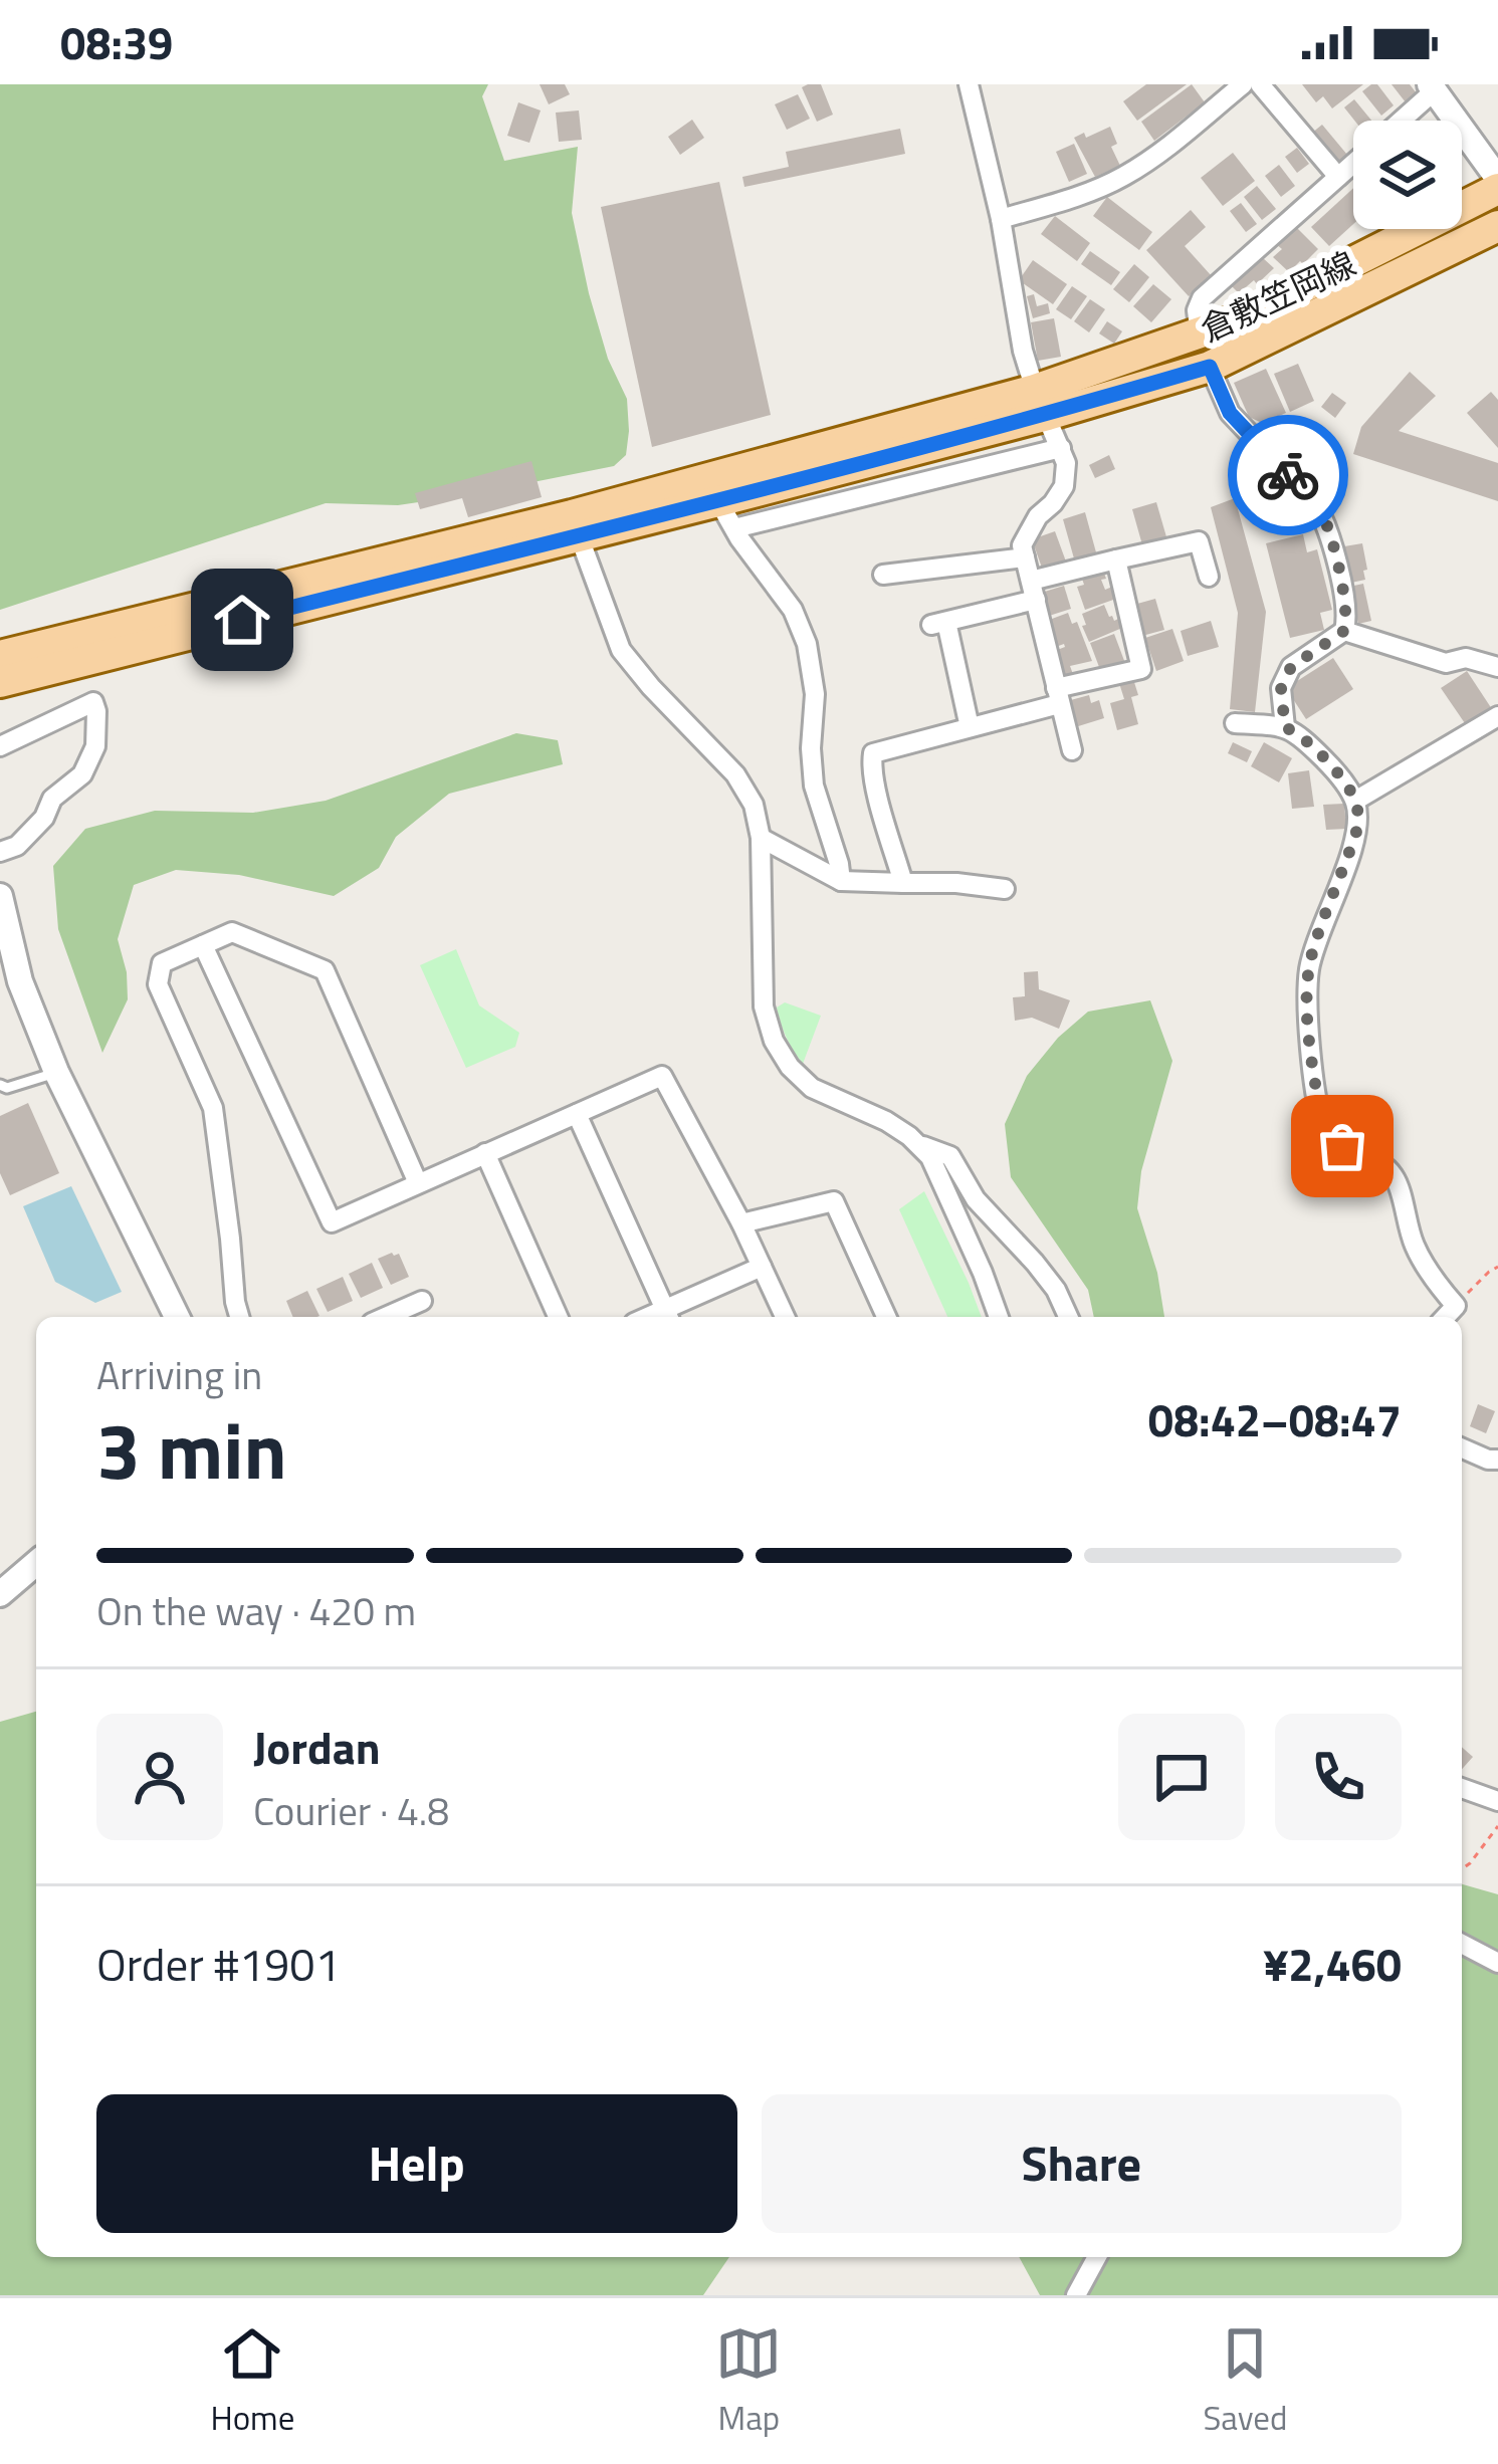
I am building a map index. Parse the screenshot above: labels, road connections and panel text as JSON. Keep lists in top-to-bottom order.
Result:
{
  "streets": {
    "main road": ["倉敷笠岡線"]
  },
  "page": {
    "status": "08:39",
    "heading": ["3 min", "Arriving in", "08:42–08:47"],
    "panel": [
      "Jordan",
      "Courier · 4.8",
      "Order #1901",
      "¥2,460"
    ],
    "bar": "On the way · 420 m",
    "buttons": ["Help", "Share"],
    "tabs": ["Home", "Map", "Saved"]
  }
}
